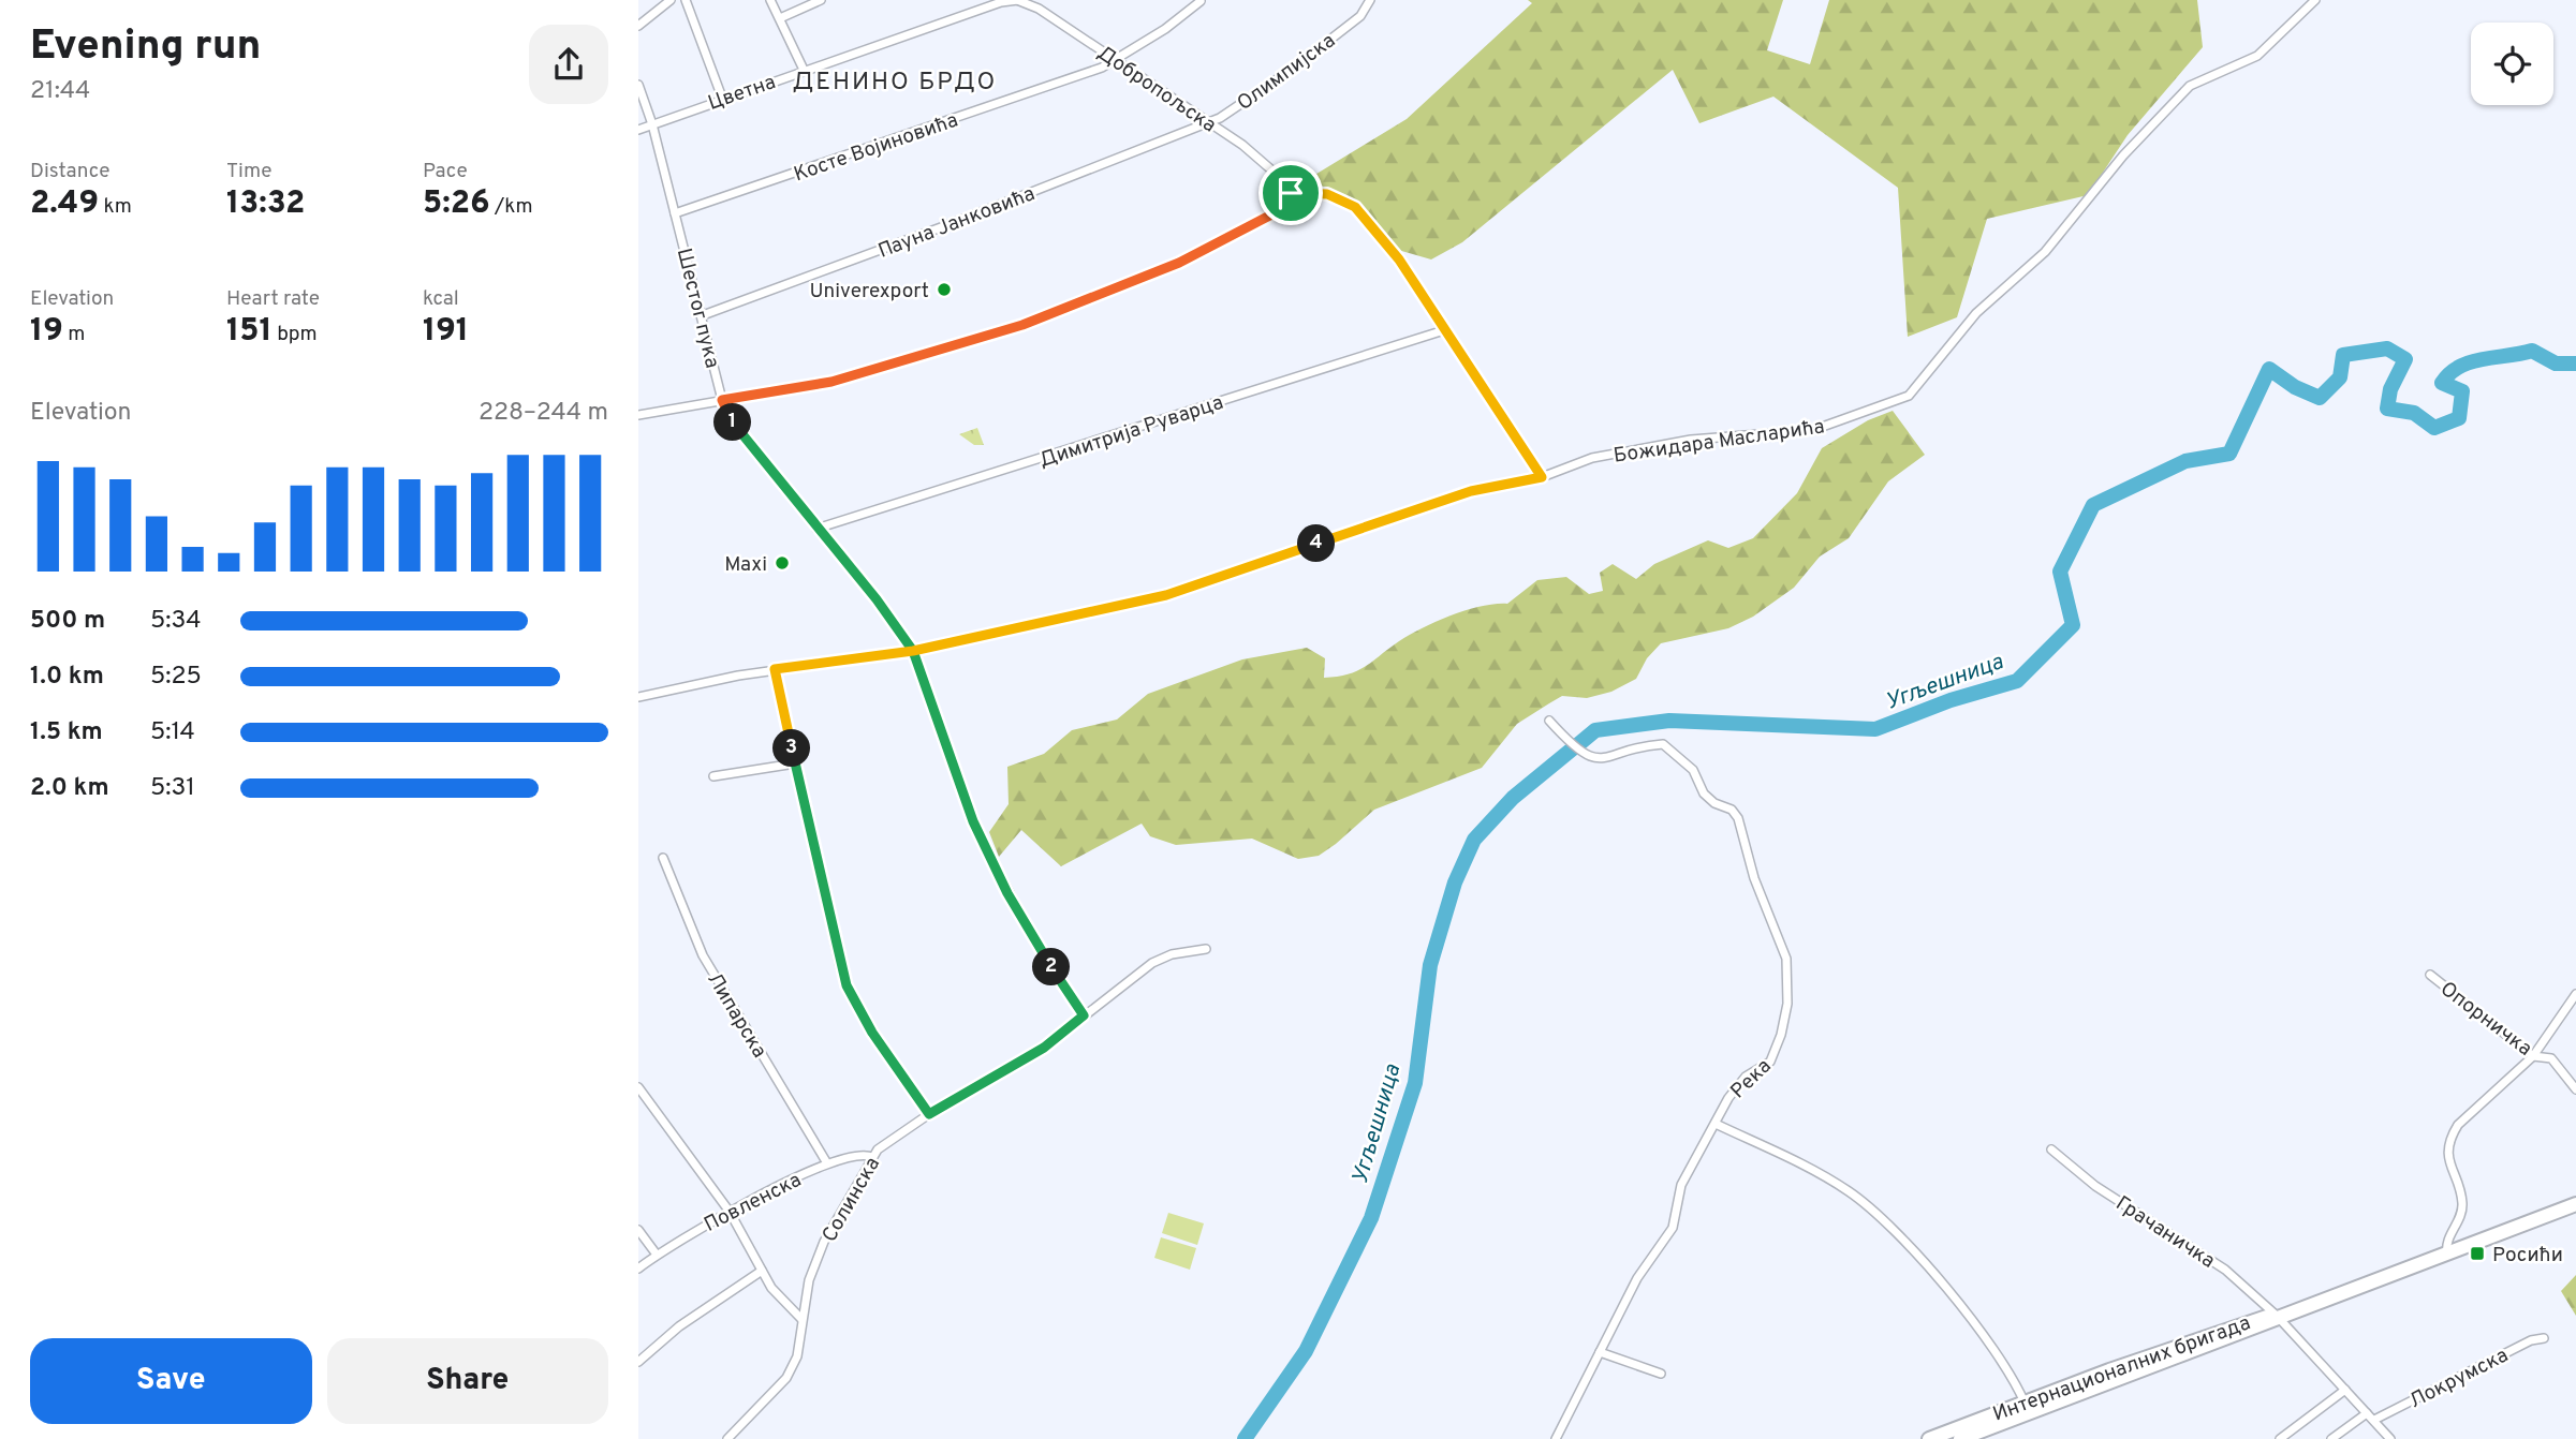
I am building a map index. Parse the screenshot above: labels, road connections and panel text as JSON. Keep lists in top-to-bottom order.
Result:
{
  "streets": {
    "main road": ["Интернационалних бригада"],
    "street": [
      "Олимпијска",
      "Добропољска",
      "Цветна",
      "Косте Војиновића",
      "Пауна Јанковића",
      "Шестог пука",
      "Димитрија Руварца",
      "Божидара Масларића",
      "Липарска",
      "Опорничка",
      "Река",
      "Солинска",
      "Повленска",
      "Грачаничка",
      "Локрумска"
    ]
  },
  "crossings": [
    ["Олимпијска", "Добропољска"],
    ["Олимпијска", "Пауна Јанковића"],
    ["Добропољска", "Цветна"],
    ["Добропољска", "Косте Војиновића"],
    ["Добропољска", "Пауна Јанковића"],
    ["Цветна", "Шестог пука"],
    ["Косте Војиновића", "Шестог пука"],
    ["Пауна Јанковића", "Шестог пука"],
    ["Шестог пука", "Димитрија Руварца"],
    ["Шестог пука", "Божидара Масларића"],
    ["Шестог пука", "Солинска"],
    ["Липарска", "Повленска"],
    ["Солинска", "Повленска"],
    ["Грачаничка", "Интернационалних бригада"],
    ["Грачаничка", "Локрумска"]
  ],
  "districts": ["ДЕНИНО БРДО"],
  "water": ["Угљешница"],
  "places": {
    "other": ["Univerexport", "Maxi"],
    "transit": ["Росићи"]
  },
  "page": {
    "heading": ["Evening run", "21:44"],
    "stats": [
      ["Distance", "2.49 km"],
      ["Time", "13:32"],
      ["Pace", "5:26 /km"],
      ["Elevation", "19 m"],
      ["Heart rate", "151 bpm"],
      ["kcal", "191"]
    ],
    "chart": ["Elevation", "228–244 m"],
    "pins": [
      "1",
      "4",
      "3",
      "2"
    ],
    "list": [
      {
        "name": "500 m",
        "note": "5:34"
      },
      {
        "name": "1.0 km",
        "note": "5:25"
      },
      {
        "name": "1.5 km",
        "note": "5:14"
      },
      {
        "name": "2.0 km",
        "note": "5:31"
      }
    ],
    "buttons": ["Save", "Share"]
  }
}
